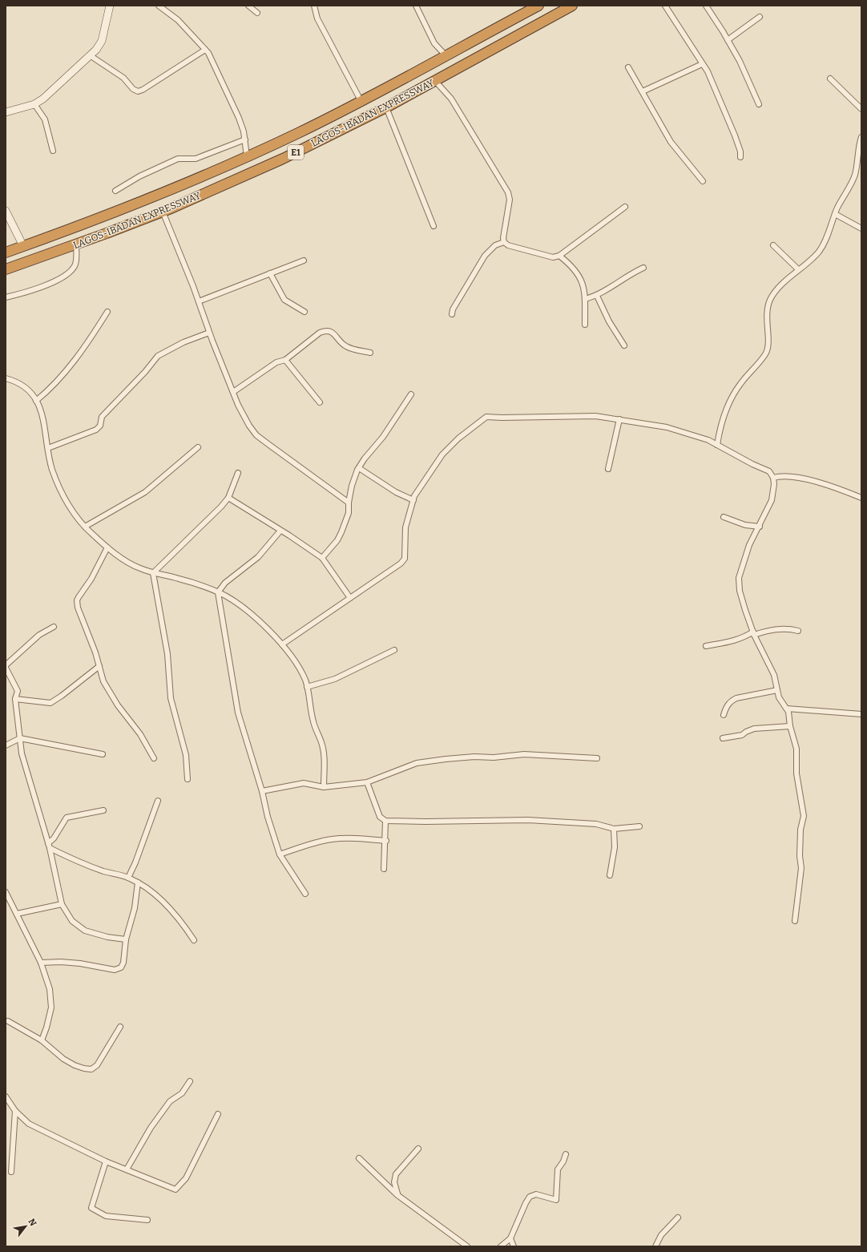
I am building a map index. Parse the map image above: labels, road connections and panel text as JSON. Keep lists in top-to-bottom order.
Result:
{
  "streets": {
    "highway": ["LAGOS-IBADAN EXPRESSWAY", "E1"]
  },
  "north": "top right"
}
